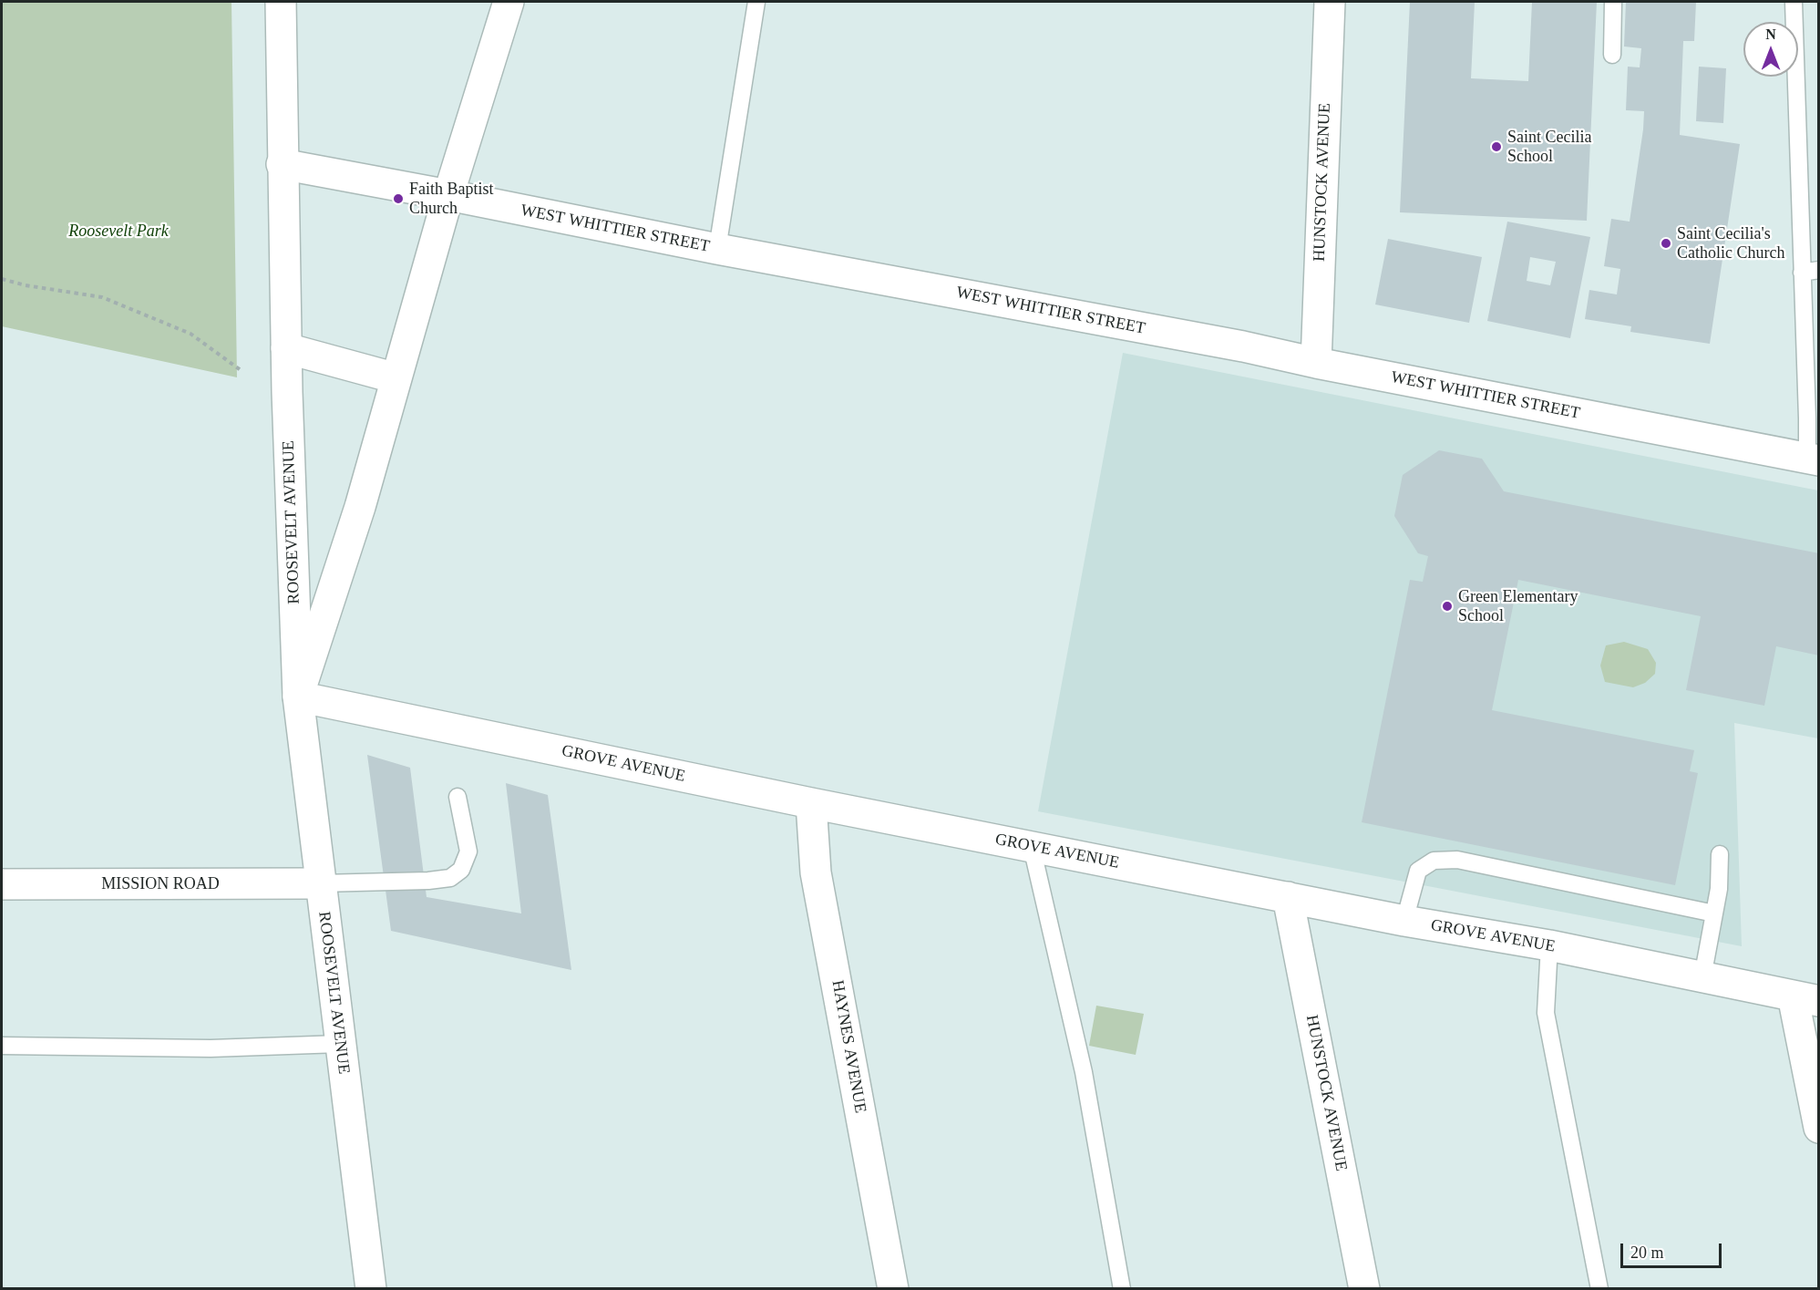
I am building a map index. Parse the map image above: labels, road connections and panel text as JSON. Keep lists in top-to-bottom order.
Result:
{
  "streets": {
    "street": [
      "HUNSTOCK AVENUE",
      "WEST WHITTIER STREET",
      "ROOSEVELT AVENUE",
      "GROVE AVENUE",
      "MISSION ROAD",
      "HAYNES AVENUE"
    ]
  },
  "crossings": [
    ["HUNSTOCK AVENUE", "WEST WHITTIER STREET"],
    ["HUNSTOCK AVENUE", "GROVE AVENUE"],
    ["WEST WHITTIER STREET", "ROOSEVELT AVENUE"],
    ["ROOSEVELT AVENUE", "GROVE AVENUE"],
    ["ROOSEVELT AVENUE", "MISSION ROAD"],
    ["GROVE AVENUE", "HAYNES AVENUE"]
  ],
  "parks": ["Roosevelt Park"],
  "places": [
    "Saint Cecilia School",
    "Faith Baptist Church",
    "Saint Cecilia's Catholic Church",
    "Green Elementary School"
  ],
  "scale_bar": "20 m",
  "north": "top"
}
